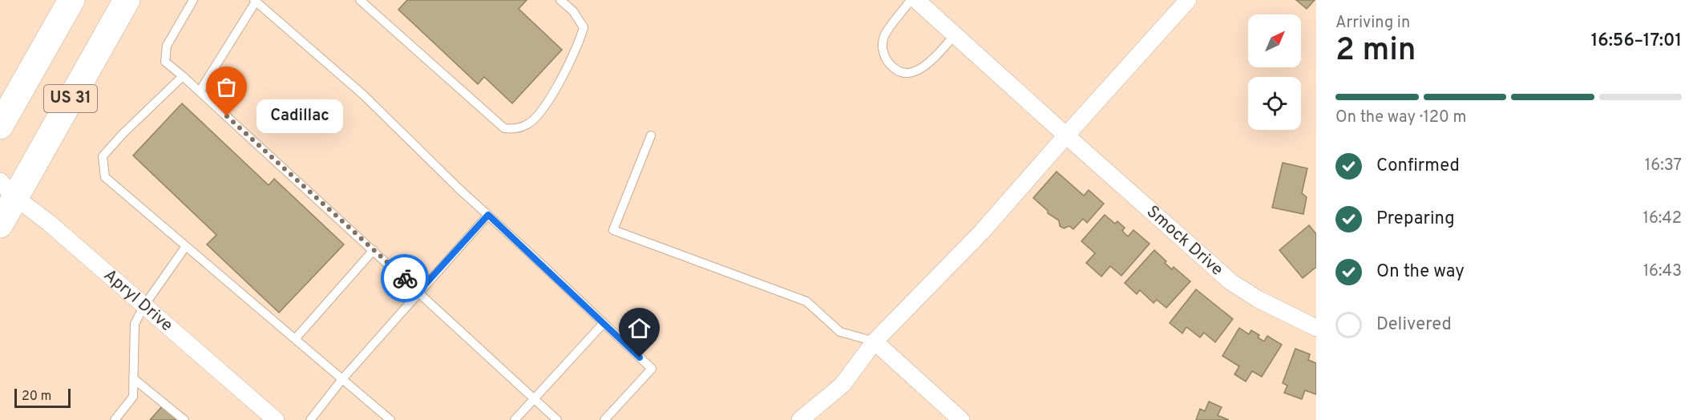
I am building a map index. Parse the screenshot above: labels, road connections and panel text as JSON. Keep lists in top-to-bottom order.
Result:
{
  "streets": {
    "main road": ["US 31"],
    "street": ["Smock Drive", "Apryl Drive"]
  },
  "crossings": [
    ["US 31", "Apryl Drive"]
  ],
  "places": ["Cadillac"],
  "scale_bar": "20 m",
  "north": "top right",
  "page": {
    "heading": ["2 min", "Arriving in", "16:56–17:01"],
    "bar": "On the way · 120 m",
    "bubble": "Cadillac",
    "list": [
      ["Confirmed", "16:37"],
      ["Preparing", "16:42"],
      ["On the way", "16:43"],
      "Delivered"
    ],
    "scale": "20 m"
  }
}
